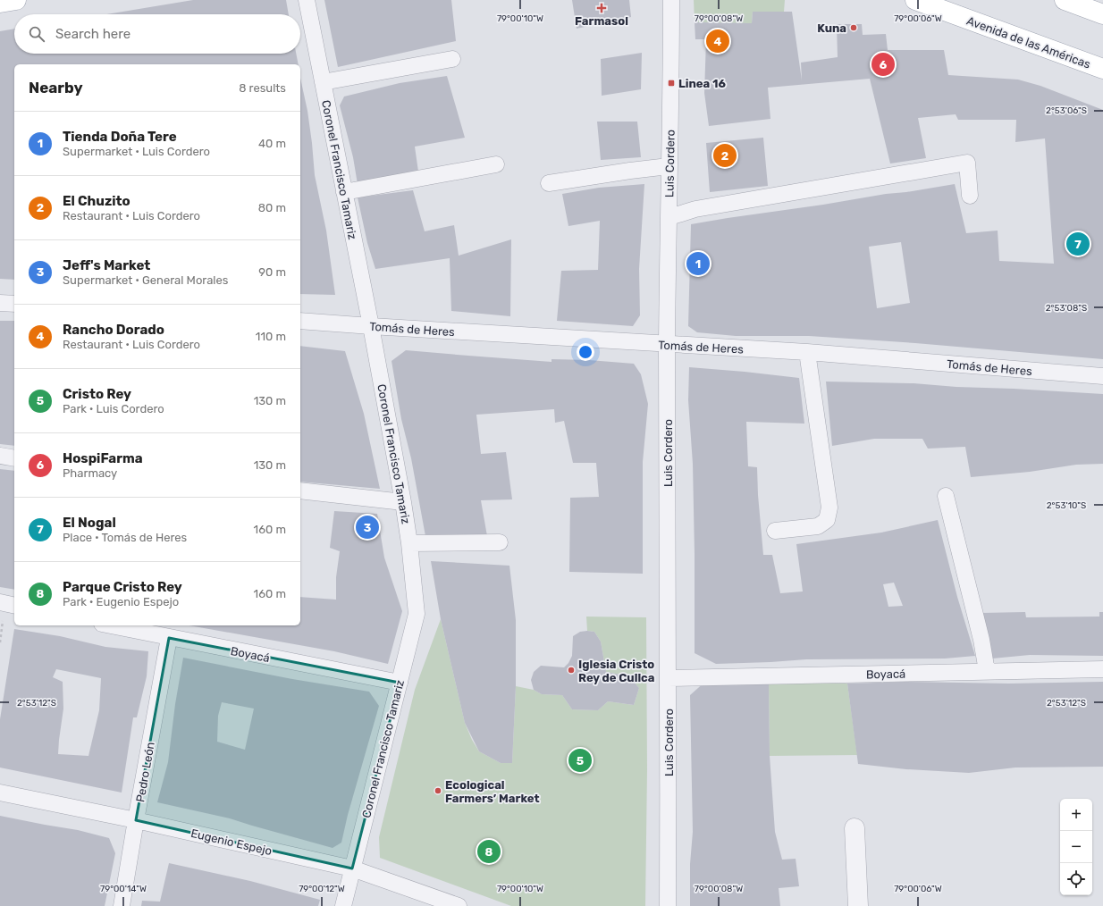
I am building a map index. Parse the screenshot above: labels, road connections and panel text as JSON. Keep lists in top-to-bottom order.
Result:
{
  "streets": {
    "main road": ["Avenida de las Américas"],
    "street": [
      "Luis Cordero",
      "Coronel Francisco Tamariz",
      "Tomás de Heres",
      "Boyacá",
      "Pedro León",
      "Eugenio Espejo"
    ]
  },
  "crossings": [
    ["Luis Cordero", "Tomás de Heres"],
    ["Luis Cordero", "Boyacá"],
    ["Coronel Francisco Tamariz", "Tomás de Heres"],
    ["Coronel Francisco Tamariz", "Boyacá"],
    ["Coronel Francisco Tamariz", "Eugenio Espejo"],
    ["Boyacá", "Pedro León"],
    ["Pedro León", "Eugenio Espejo"]
  ],
  "places": {
    "health": ["Farmasol"],
    "other": ["Kuna", "Iglesia Cristo Rey de Cullca", "Ecological Farmers’ Market"],
    "transit": ["Linea 16"]
  },
  "page": {
    "search": "Search here",
    "pins": [
      "4",
      "6",
      "2",
      "7",
      "1",
      "3",
      "5",
      "8"
    ],
    "heading": ["Nearby", "8 results"],
    "list": [
      {
        "mark": "1",
        "name": "Tienda Doña Tere",
        "note": "Supermarket · Luis Cordero",
        "value": "40 m"
      },
      {
        "mark": "2",
        "name": "El Chuzito",
        "note": "Restaurant · Luis Cordero",
        "value": "80 m"
      },
      {
        "mark": "3",
        "name": "Jeff's Market",
        "note": "Supermarket · General Morales",
        "value": "90 m"
      },
      {
        "mark": "4",
        "name": "Rancho Dorado",
        "note": "Restaurant · Luis Cordero",
        "value": "110 m"
      },
      {
        "mark": "5",
        "name": "Cristo Rey",
        "note": "Park · Luis Cordero",
        "value": "130 m"
      },
      {
        "mark": "6",
        "name": "HospiFarma",
        "note": "Pharmacy",
        "value": "130 m"
      },
      {
        "mark": "7",
        "name": "El Nogal",
        "note": "Place · Tomás de Heres",
        "value": "160 m"
      },
      {
        "mark": "8",
        "name": "Parque Cristo Rey",
        "note": "Park · Eugenio Espejo",
        "value": "160 m"
      }
    ],
    "map_buttons": ["+", "−"]
  },
  "coordinates": [
    "79°00'10\"W",
    "79°00'08\"W",
    "79°00'06\"W",
    "2°53'06\"S",
    "2°53'08\"S",
    "2°53'10\"S",
    "2°53'12\"S",
    "79°00'14\"W",
    "79°00'12\"W"
  ]
}
